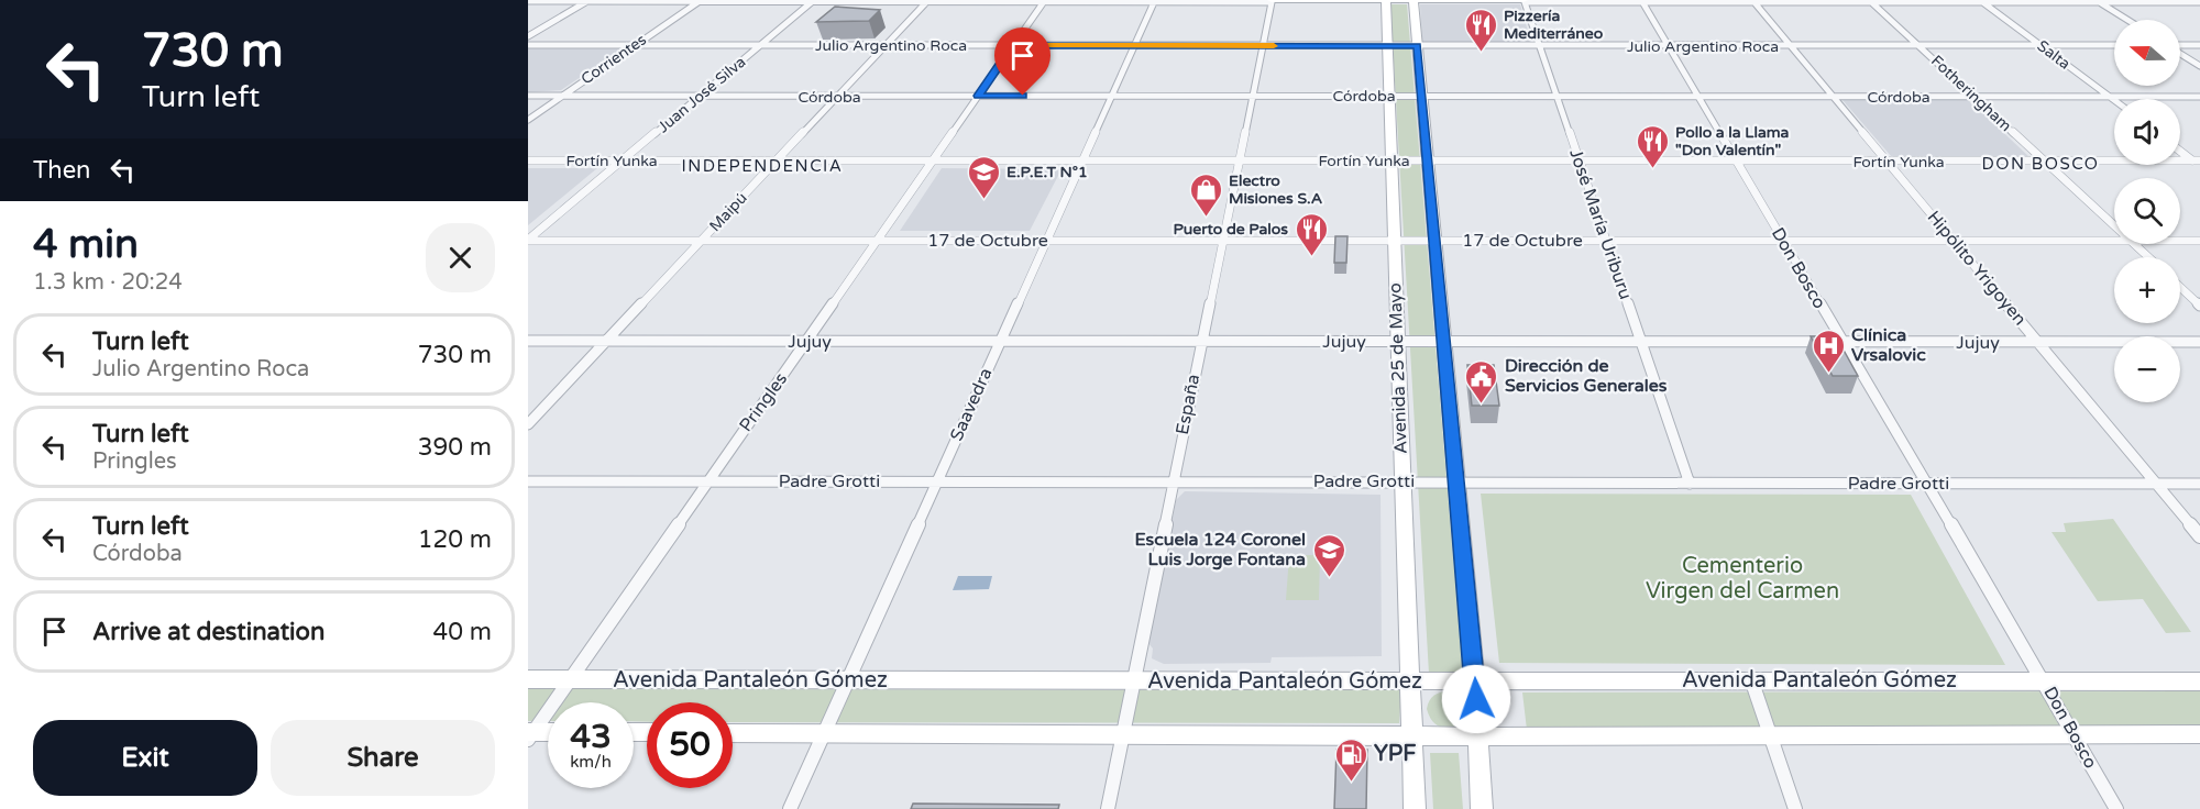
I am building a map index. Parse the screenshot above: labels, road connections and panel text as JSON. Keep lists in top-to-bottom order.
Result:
{
  "streets": {
    "main road": ["Avenida 25 de Mayo", "Avenida Pantaleón Gómez"],
    "street": [
      "Julio Argentino Roca",
      "Salta",
      "Corrientes",
      "Fotheringham",
      "Juan José Silva",
      "Córdoba",
      "Fortín Yunka",
      "Maipú",
      "José María Uriburu",
      "17 de Octubre",
      "Don Bosco",
      "Hipólito Yrigoyen",
      "Jujuy",
      "Pringles",
      "Saavedra",
      "España",
      "Padre Grotti"
    ]
  },
  "crossings": [
    ["Julio Argentino Roca", "Salta"],
    ["Julio Argentino Roca", "Corrientes"],
    ["Julio Argentino Roca", "Fotheringham"],
    ["Julio Argentino Roca", "Juan José Silva"],
    ["Julio Argentino Roca", "Maipú"],
    ["Julio Argentino Roca", "José María Uriburu"],
    ["Julio Argentino Roca", "Don Bosco"],
    ["Julio Argentino Roca", "Hipólito Yrigoyen"],
    ["Julio Argentino Roca", "Avenida 25 de Mayo"],
    ["Julio Argentino Roca", "Pringles"],
    ["Julio Argentino Roca", "Saavedra"],
    ["Julio Argentino Roca", "España"],
    ["Salta", "Córdoba"],
    ["Corrientes", "Córdoba"],
    ["Fotheringham", "Córdoba"],
    ["Fotheringham", "Fortín Yunka"],
    ["Juan José Silva", "Córdoba"],
    ["Juan José Silva", "Fortín Yunka"],
    ["Juan José Silva", "17 de Octubre"],
    ["Córdoba", "Maipú"],
    ["Córdoba", "José María Uriburu"],
    ["Córdoba", "Don Bosco"],
    ["Córdoba", "Hipólito Yrigoyen"],
    ["Córdoba", "Avenida 25 de Mayo"],
    ["Córdoba", "Pringles"],
    ["Córdoba", "Saavedra"],
    ["Córdoba", "España"],
    ["Fortín Yunka", "Maipú"],
    ["Fortín Yunka", "José María Uriburu"],
    ["Fortín Yunka", "Don Bosco"],
    ["Fortín Yunka", "Hipólito Yrigoyen"],
    ["Fortín Yunka", "Avenida 25 de Mayo"],
    ["Fortín Yunka", "Pringles"],
    ["Fortín Yunka", "Saavedra"],
    ["Fortín Yunka", "España"],
    ["Maipú", "17 de Octubre"],
    ["Maipú", "Jujuy"],
    ["José María Uriburu", "17 de Octubre"],
    ["José María Uriburu", "Jujuy"],
    ["José María Uriburu", "Padre Grotti"],
    ["17 de Octubre", "Don Bosco"],
    ["17 de Octubre", "Hipólito Yrigoyen"],
    ["17 de Octubre", "Avenida 25 de Mayo"],
    ["17 de Octubre", "Pringles"],
    ["17 de Octubre", "Saavedra"],
    ["17 de Octubre", "España"],
    ["Don Bosco", "Jujuy"],
    ["Don Bosco", "Padre Grotti"],
    ["Don Bosco", "Avenida Pantaleón Gómez"],
    ["Hipólito Yrigoyen", "Jujuy"],
    ["Hipólito Yrigoyen", "Padre Grotti"],
    ["Jujuy", "Avenida 25 de Mayo"],
    ["Jujuy", "Pringles"],
    ["Jujuy", "Saavedra"],
    ["Jujuy", "España"],
    ["Avenida 25 de Mayo", "Padre Grotti"],
    ["Avenida 25 de Mayo", "Avenida Pantaleón Gómez"],
    ["Pringles", "Padre Grotti"],
    ["Pringles", "Avenida Pantaleón Gómez"],
    ["Saavedra", "Padre Grotti"],
    ["Saavedra", "Avenida Pantaleón Gómez"],
    ["España", "Padre Grotti"],
    ["España", "Avenida Pantaleón Gómez"]
  ],
  "districts": ["DON BOSCO", "INDEPENDENCIA"],
  "parks": ["Cementerio Virgen del Carmen"],
  "places": {
    "restaurant": ["Pizzería Mediterráneo", "Pollo a la Llama \"Don Valentín\"", "Puerto de Palos"],
    "school or university": ["E.P.E.T N°1", "Escuela 124 Coronel Luis Jorge Fontana"],
    "shop": ["Electro Misiones S.A"],
    "hospital": ["Clínica Vrsalovic"],
    "public building": ["Dirección de Servicios Generales"],
    "fuel station": ["YPF"]
  },
  "north": "left",
  "page": {
    "turn": ["730 m", "Turn left"],
    "map_buttons": ["+", "−"],
    "then": "Then",
    "heading": ["4 min", "1.3 km · 20:24"],
    "list": [
      {
        "name": "Turn left",
        "note": "Julio Argentino Roca",
        "value": "730 m"
      },
      {
        "name": "Turn left",
        "note": "Pringles",
        "value": "390 m"
      },
      {
        "name": "Turn left",
        "note": "Córdoba",
        "value": "120 m"
      },
      {
        "name": "Arrive at destination",
        "value": "40 m"
      }
    ],
    "speed": "43 km/h",
    "limit": "50",
    "buttons": ["Exit", "Share"]
  }
}
